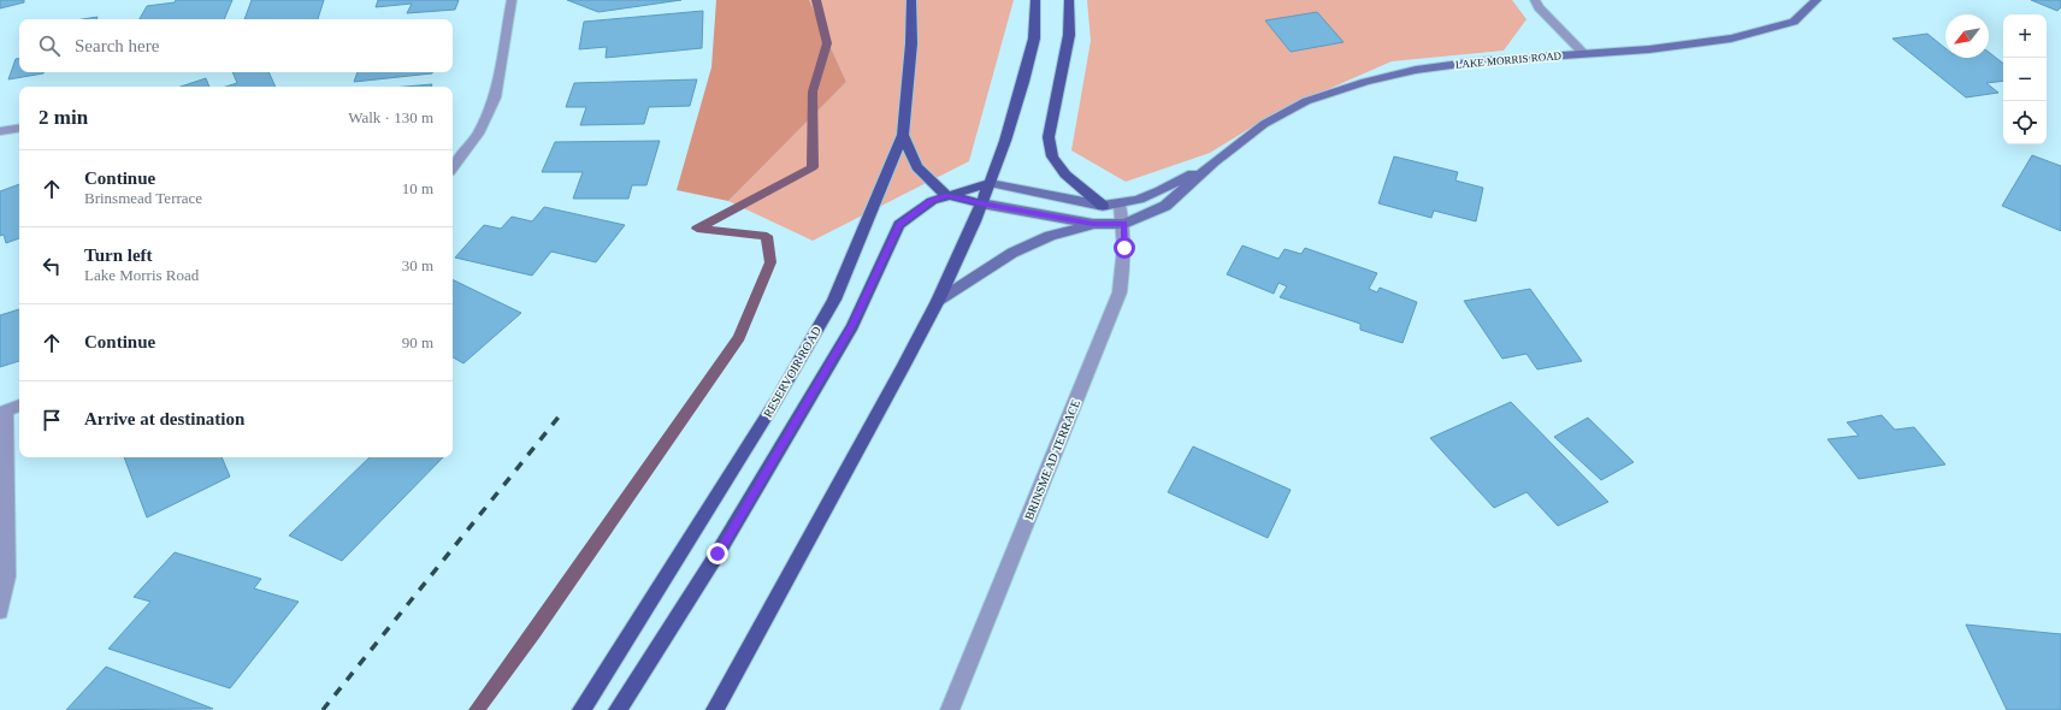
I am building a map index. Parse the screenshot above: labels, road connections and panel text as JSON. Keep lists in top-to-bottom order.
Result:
{
  "streets": {
    "main road": ["RESERVOIR ROAD"],
    "street": ["LAKE MORRIS ROAD", "BRINSMEAD TERRACE"]
  },
  "crossings": [
    ["LAKE MORRIS ROAD", "BRINSMEAD TERRACE"]
  ],
  "north": "bottom left",
  "page": {
    "map_buttons": ["+", "−"],
    "search": "Search here",
    "heading": ["2 min", "Walk · 130 m"],
    "list": [
      ["Continue", "Brinsmead Terrace", "10 m"],
      ["Turn left", "Lake Morris Road", "30 m"],
      ["Continue", "90 m"],
      "Arrive at destination"
    ]
  }
}
